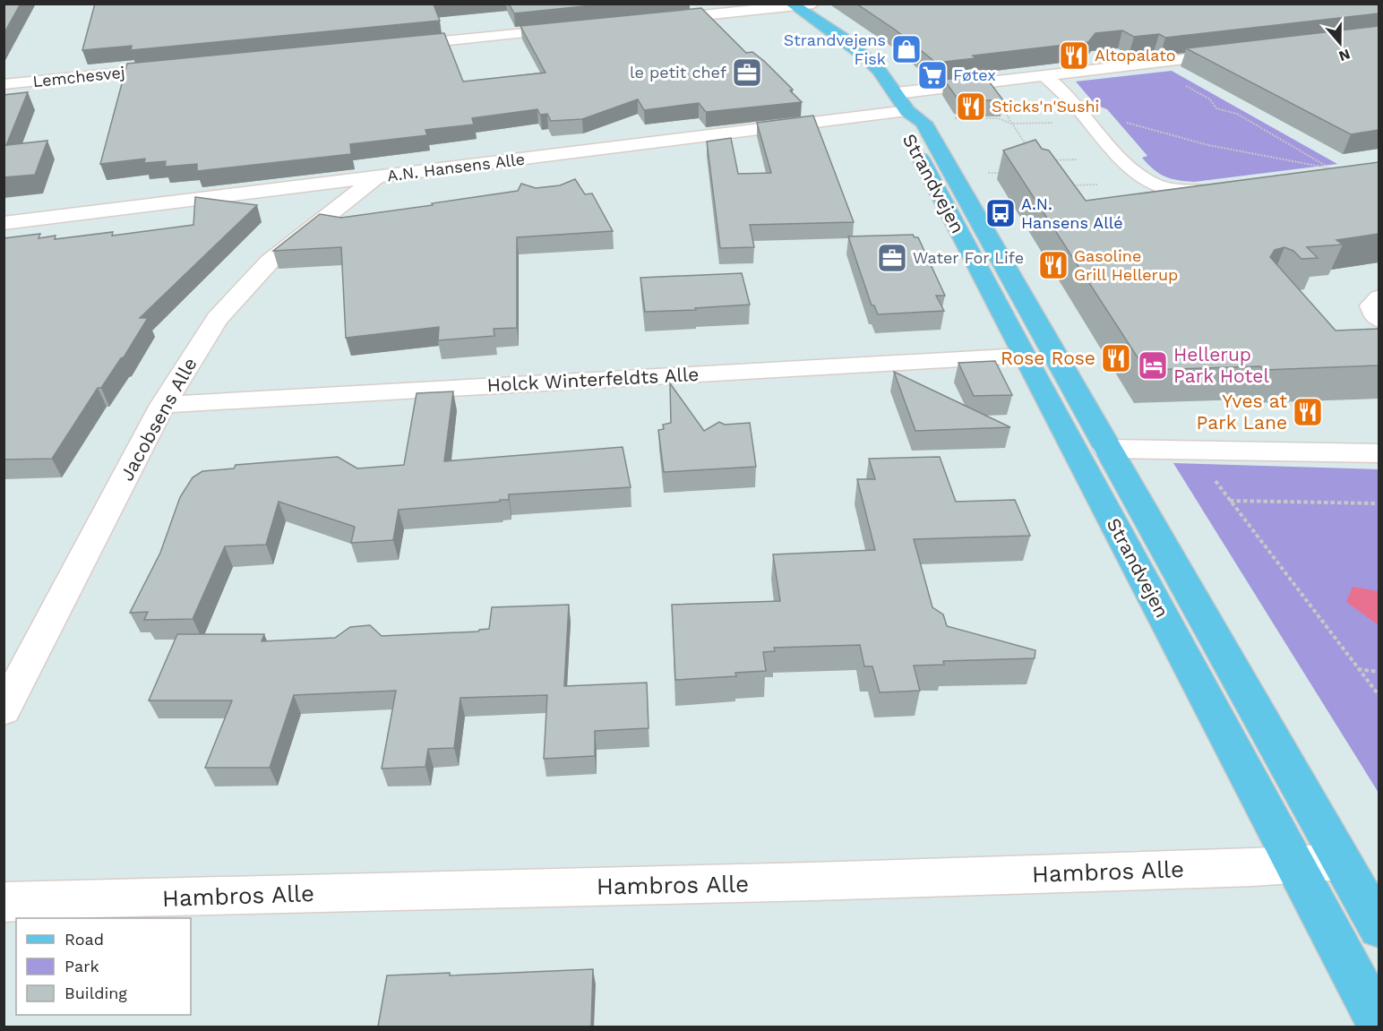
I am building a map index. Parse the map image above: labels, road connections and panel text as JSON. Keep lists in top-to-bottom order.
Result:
{
  "streets": {
    "main road": ["Strandvejen"],
    "street": [
      "Lemchesvej",
      "A.N. Hansens Alle",
      "Holck Winterfeldts Alle",
      "Jacobsens Alle",
      "Hambros Alle"
    ]
  },
  "crossings": [
    ["A.N. Hansens Alle", "Strandvejen"],
    ["A.N. Hansens Alle", "Jacobsens Alle"],
    ["Strandvejen", "Holck Winterfeldts Alle"],
    ["Strandvejen", "Hambros Alle"],
    ["Holck Winterfeldts Alle", "Jacobsens Alle"]
  ],
  "places": {
    "shop": ["Strandvejens Fisk"],
    "restaurant": [
      "Altopalato",
      "Sticks'n'Sushi",
      "Gasoline Grill Hellerup",
      "Rose Rose",
      "Yves at Park Lane"
    ],
    "office": ["le petit chef", "Water For Life"],
    "supermarket": ["Føtex"],
    "bus stop": ["A.N. Hansens Allé"],
    "hotel": ["Hellerup Park Hotel"]
  },
  "legend": ["Road", "Park", "Building"],
  "north": "bottom"
}
